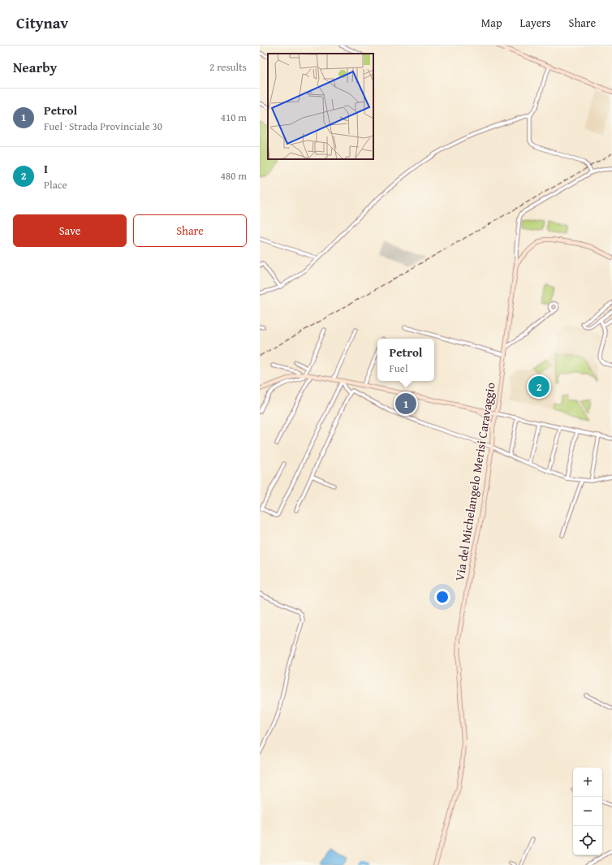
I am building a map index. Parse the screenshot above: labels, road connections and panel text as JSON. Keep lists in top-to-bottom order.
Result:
{
  "streets": {
    "street": ["Via del Michelangelo Merisi Caravaggio"]
  },
  "page": {
    "header": "Citynav",
    "nav": ["Map", "Layers", "Share"],
    "heading": ["Nearby", "2 results"],
    "list": [
      {
        "mark": "1",
        "name": "Petrol",
        "note": "Fuel · Strada Provinciale 30",
        "value": "410 m"
      },
      {
        "mark": "2",
        "name": "I",
        "note": "Place",
        "value": "480 m"
      }
    ],
    "buttons": ["Save", "Share"],
    "popup": ["Petrol", "Fuel"],
    "pins": ["2", "1"],
    "map_buttons": ["+", "−"]
  }
}
